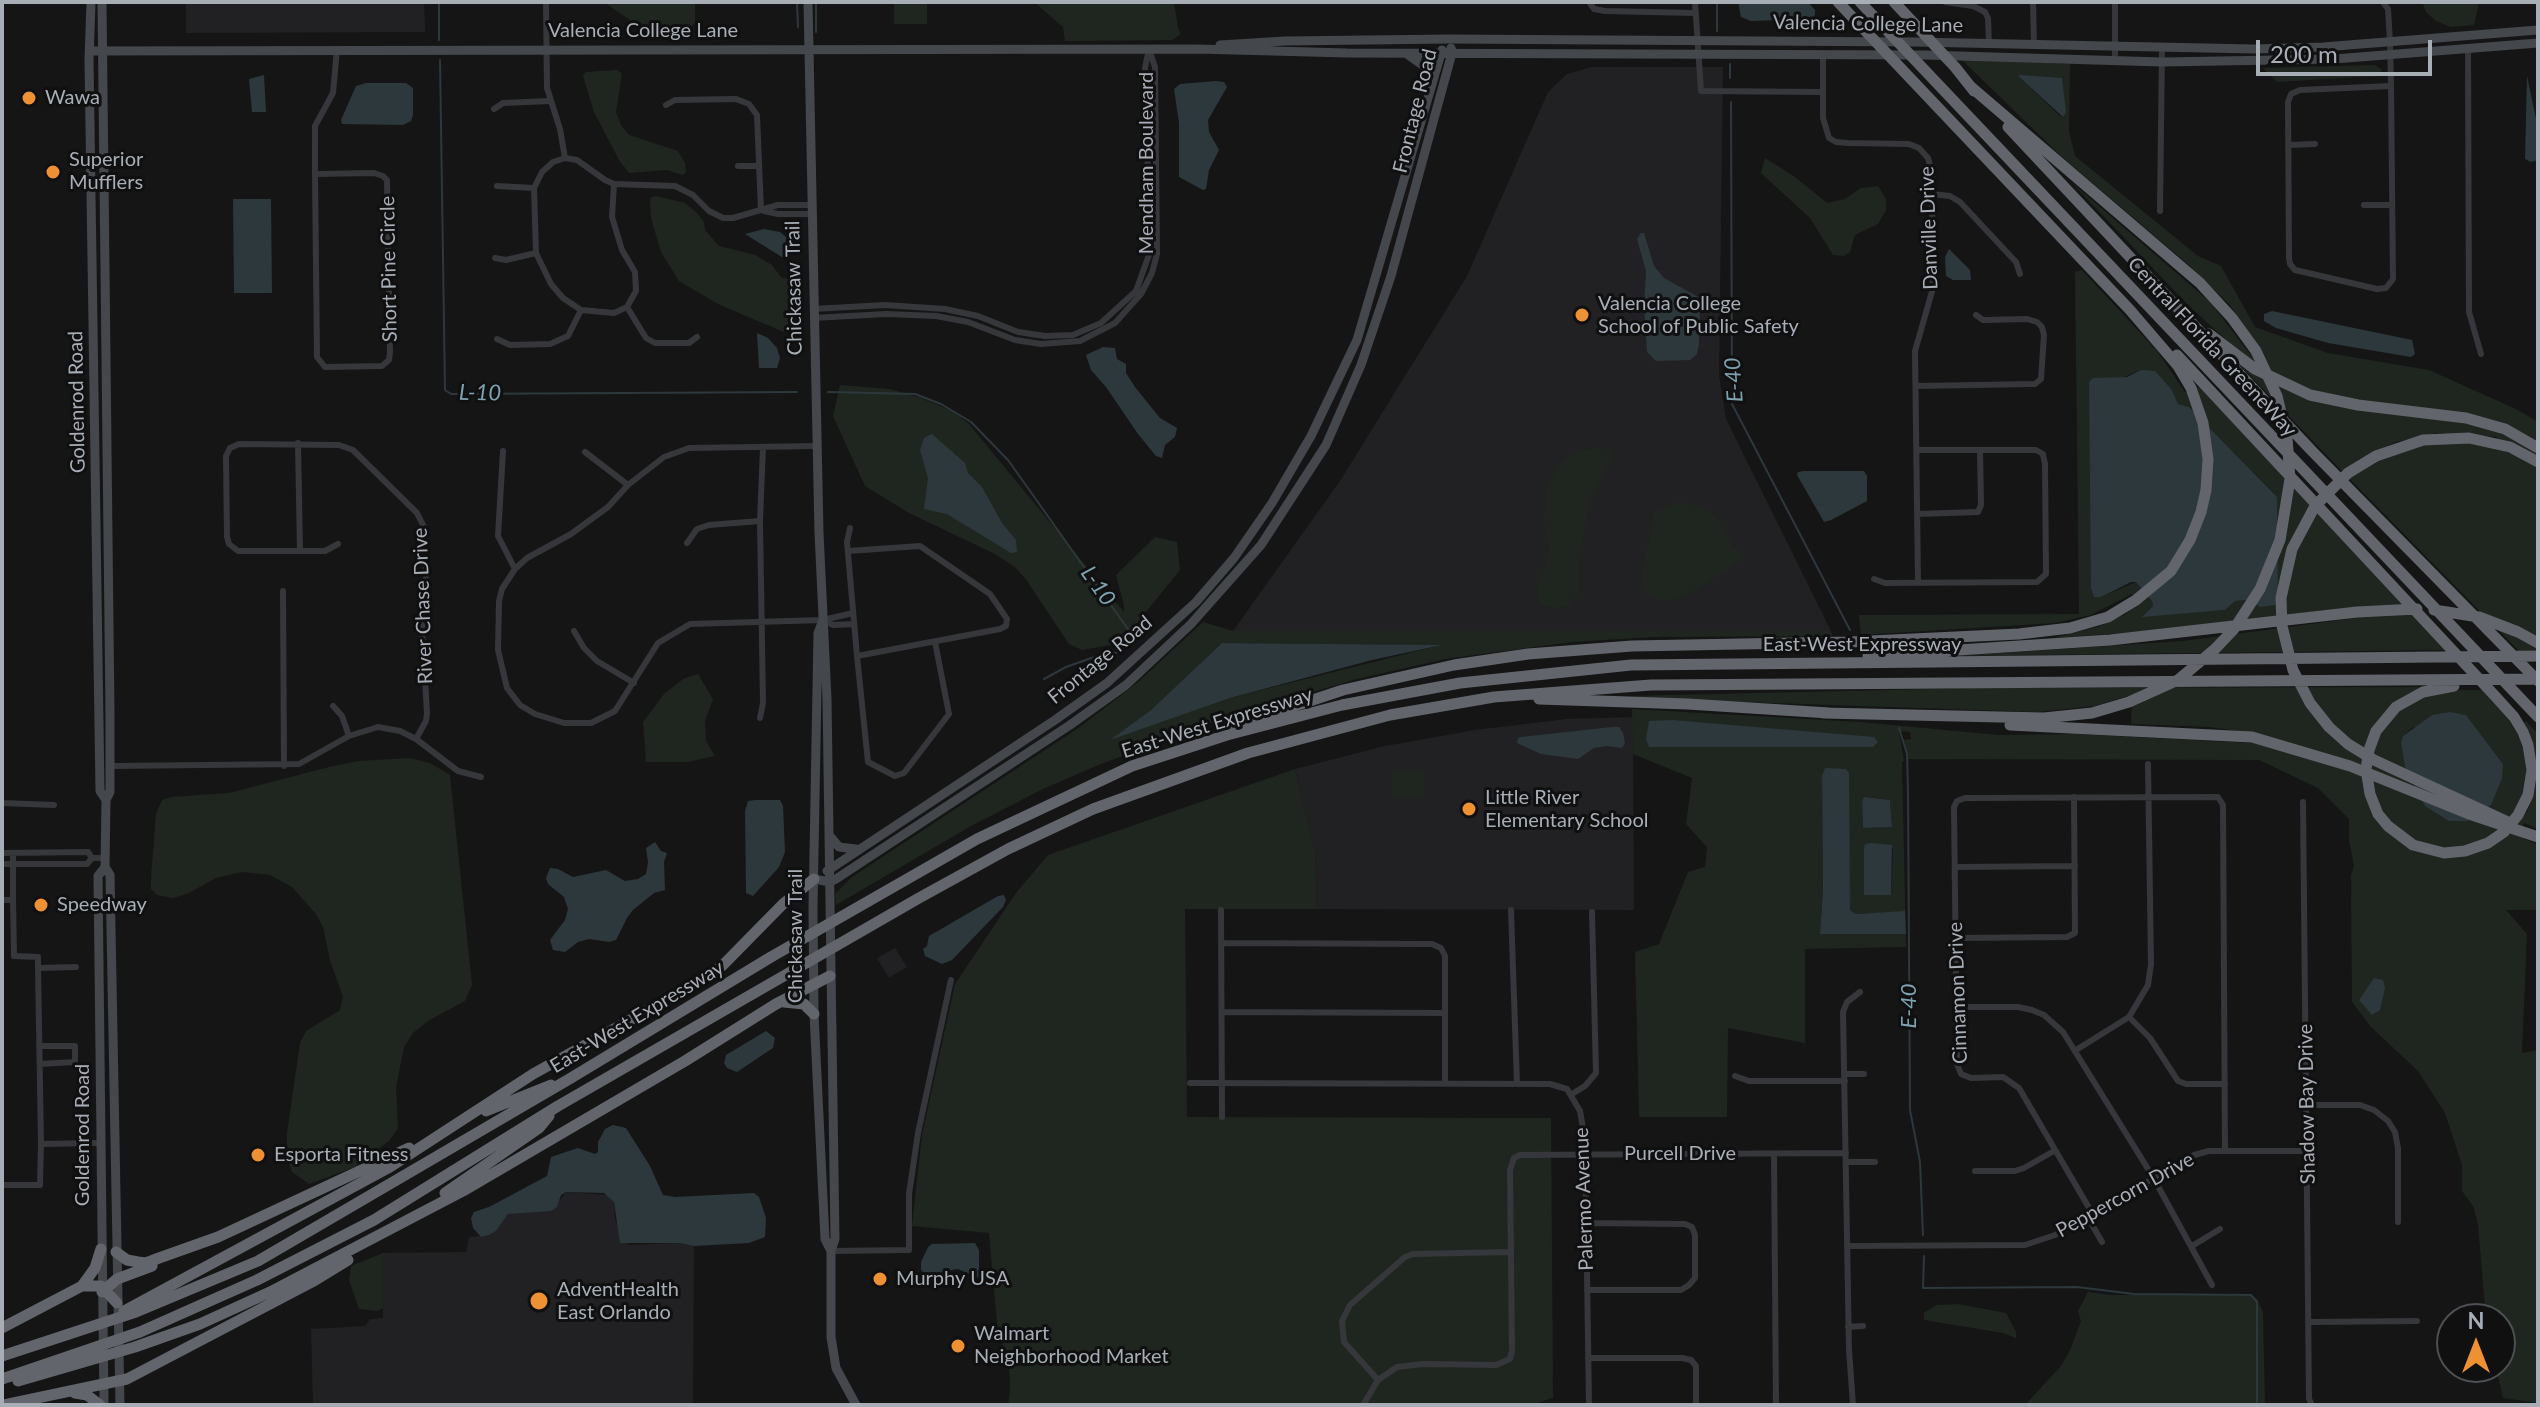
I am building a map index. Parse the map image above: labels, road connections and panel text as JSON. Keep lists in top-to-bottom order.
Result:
{
  "streets": {
    "highway": ["Central Florida GreeneWay", "East-West Expressway"],
    "street": [
      "Valencia College Lane",
      "Frontage Road",
      "Mendham Boulevard",
      "Danville Drive",
      "Short Pine Circle",
      "Chickasaw Trail",
      "Goldenrod Road",
      "River Chase Drive",
      "Cinnamon Drive",
      "Shadow Bay Drive",
      "Purcell Drive",
      "Peppercorn Drive",
      "Palermo Avenue"
    ]
  },
  "crossings": [
    ["Valencia College Lane", "Frontage Road"],
    ["Valencia College Lane", "Mendham Boulevard"],
    ["Valencia College Lane", "Danville Drive"],
    ["Valencia College Lane", "Short Pine Circle"],
    ["Valencia College Lane", "Chickasaw Trail"],
    ["Valencia College Lane", "Goldenrod Road"],
    ["Frontage Road", "Chickasaw Trail"],
    ["Mendham Boulevard", "Chickasaw Trail"],
    ["Central Florida GreeneWay", "East-West Expressway"],
    ["Cinnamon Drive", "Peppercorn Drive"],
    ["Shadow Bay Drive", "Peppercorn Drive"],
    ["Purcell Drive", "Palermo Avenue"]
  ],
  "water": ["E-40", "L-10"],
  "places": [
    "Wawa",
    "Superior Mufflers",
    "Valencia College School of Public Safety",
    "Little River Elementary School",
    "Speedway",
    "Esporta Fitness",
    "Murphy USA",
    "AdventHealth East Orlando",
    "Walmart Neighborhood Market"
  ],
  "scale_bar": "200 m",
  "north": "top"
}
